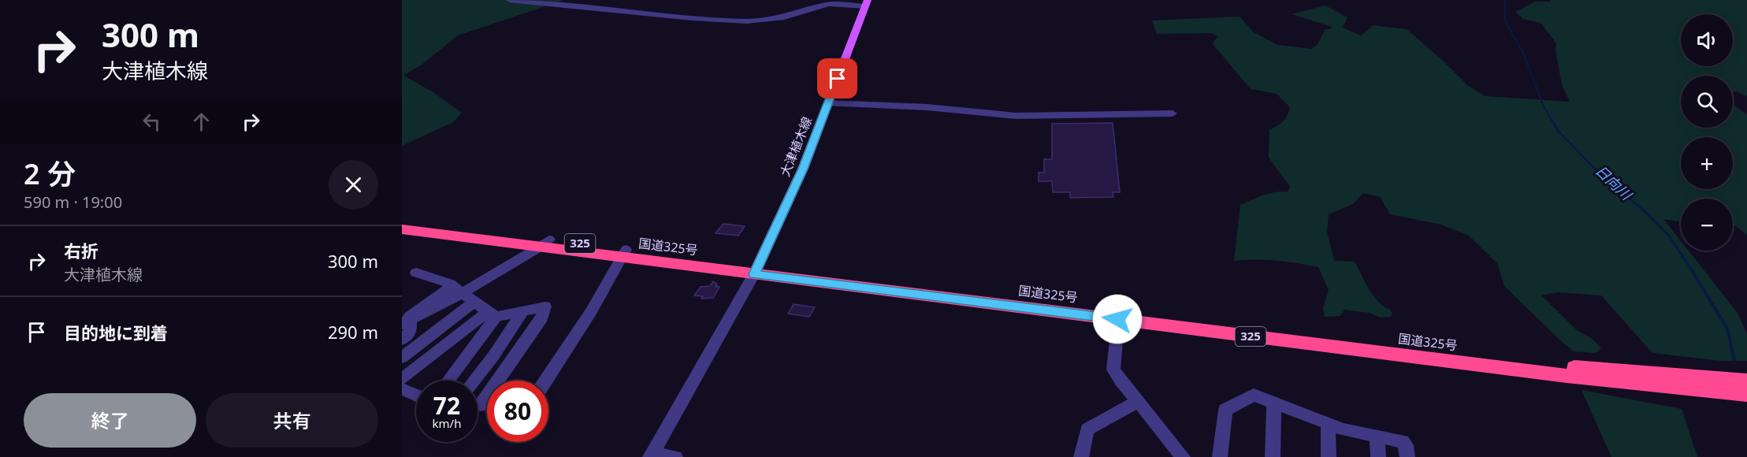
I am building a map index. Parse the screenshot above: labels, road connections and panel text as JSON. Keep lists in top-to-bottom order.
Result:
{
  "streets": {
    "highway": ["325", "国道325号"],
    "main road": ["大津植木線"]
  },
  "crossings": [
    ["大津植木線", "国道325号"]
  ],
  "water": ["日向川"],
  "page": {
    "turn": ["300 m", "大津植木線"],
    "map_buttons": ["+", "−"],
    "heading": ["2 分", "590 m · 19:00"],
    "list": [
      {
        "name": "右折",
        "note": "大津植木線",
        "value": "300 m"
      },
      {
        "name": "目的地に到着",
        "value": "290 m"
      }
    ],
    "speed": "72 km/h",
    "limit": "80",
    "buttons": ["終了", "共有"]
  }
}
